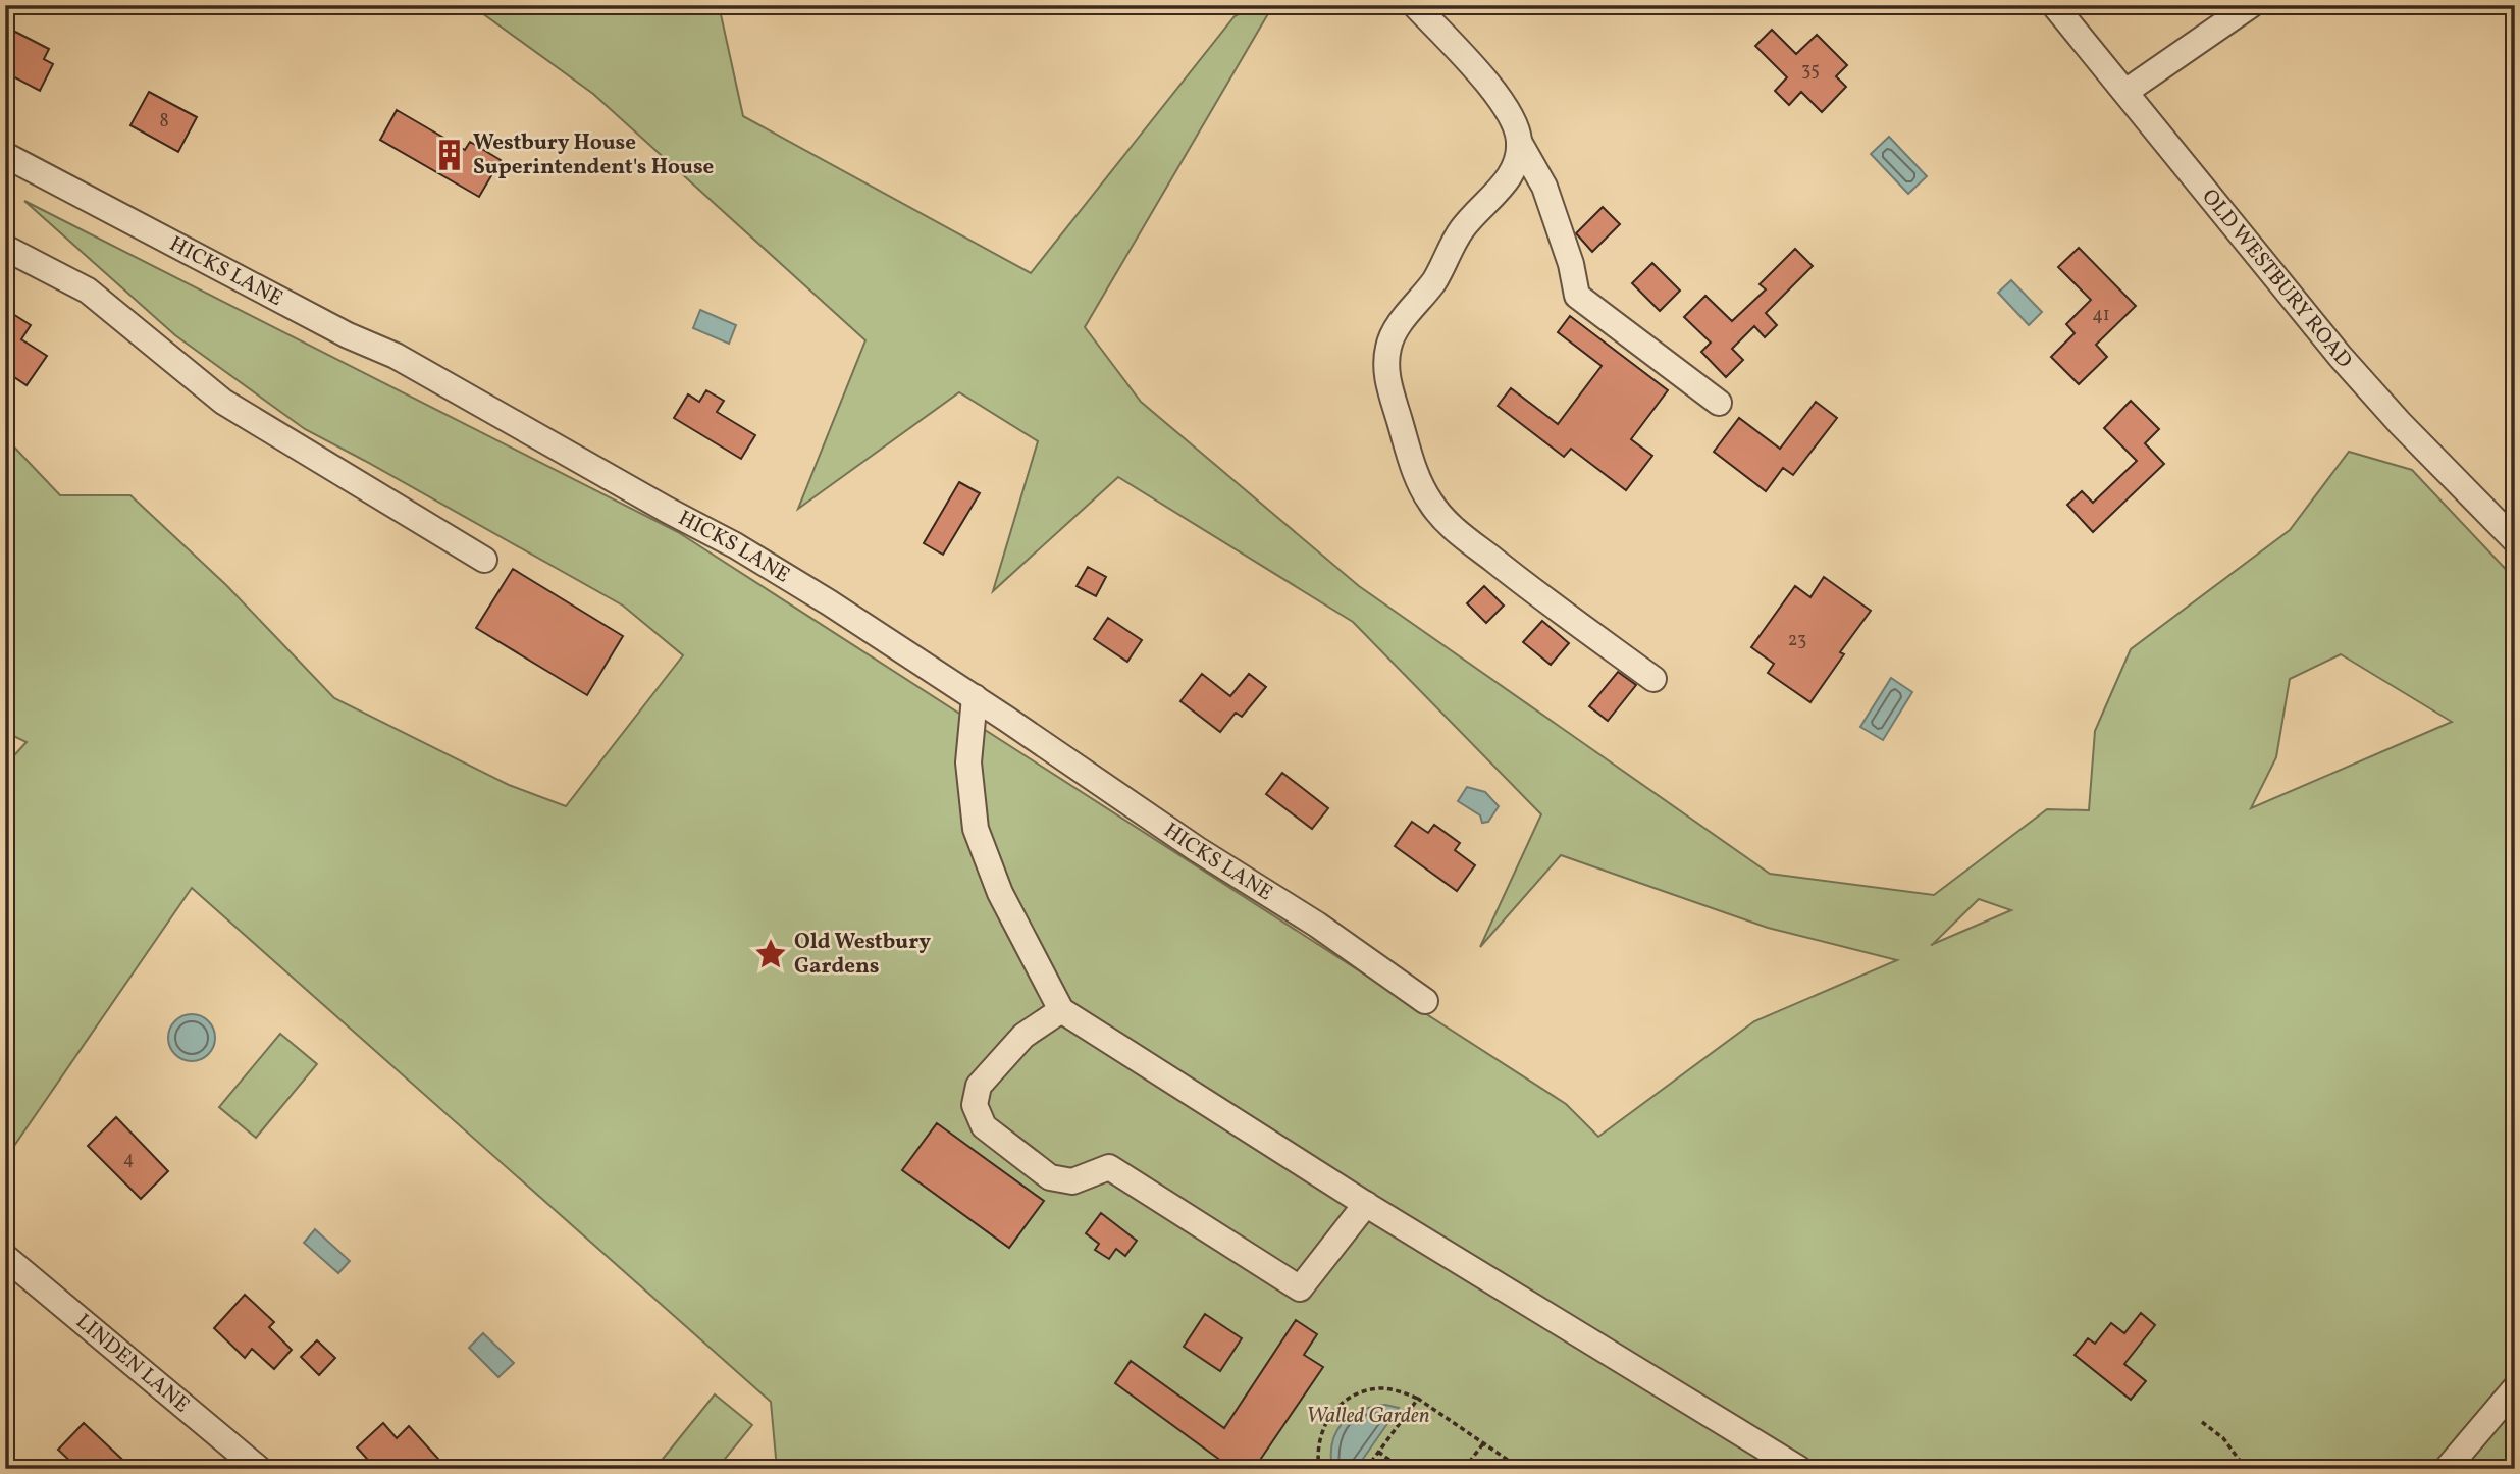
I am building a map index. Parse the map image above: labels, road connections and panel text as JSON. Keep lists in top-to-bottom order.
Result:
{
  "streets": {
    "street": ["HICKS LANE", "OLD WESTBURY ROAD", "LINDEN LANE"]
  },
  "parks": ["Walled Garden"],
  "places": {
    "building": ["Westbury House Superintendent's House"],
    "place": ["Old Westbury Gardens"]
  },
  "house_numbers": [
    "35",
    "8",
    "41",
    "23",
    "4"
  ]
}
